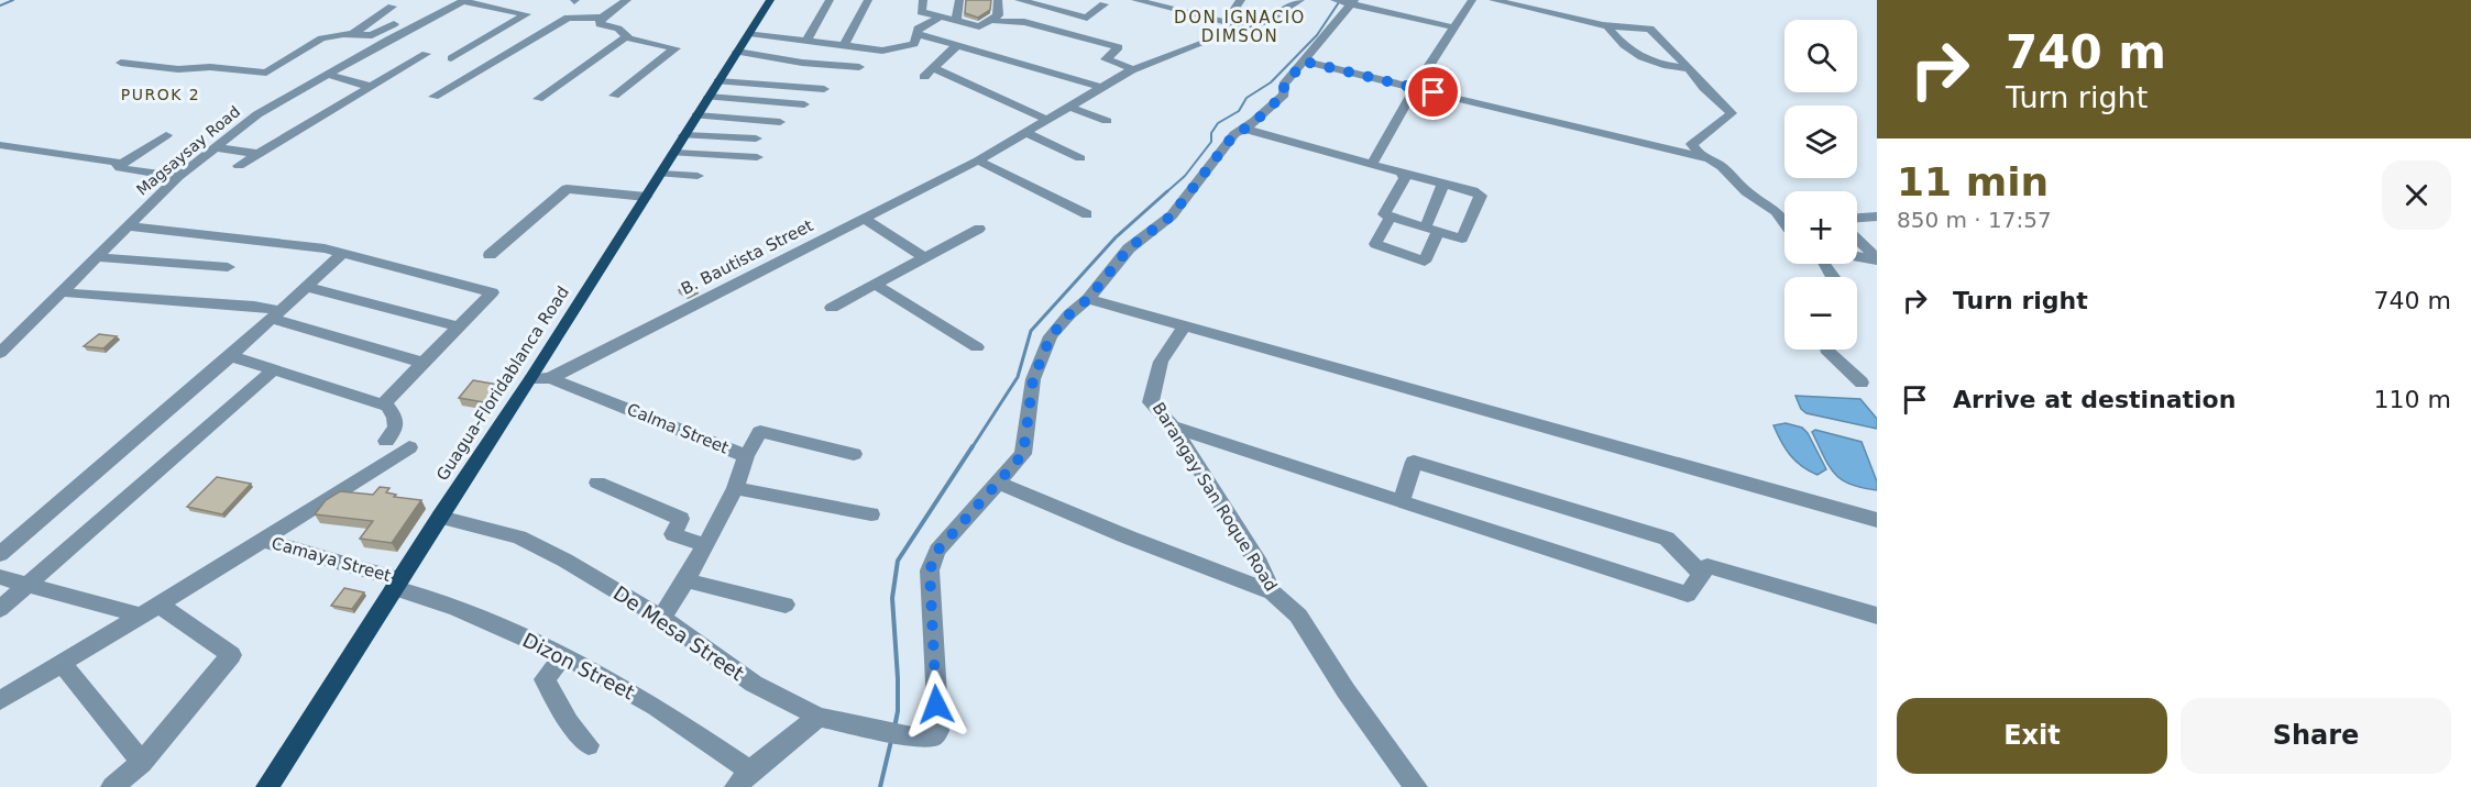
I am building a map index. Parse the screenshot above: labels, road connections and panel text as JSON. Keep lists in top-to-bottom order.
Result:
{
  "streets": {
    "main road": ["Guagua-Floridablanca Road"],
    "street": [
      "Magsaysay Road",
      "B. Bautista Street",
      "Calma Street",
      "Barangay San Roque Road",
      "Camaya Street",
      "De Mesa Street",
      "Dizon Street"
    ]
  },
  "crossings": [
    ["B. Bautista Street", "Guagua-Floridablanca Road"],
    ["B. Bautista Street", "Calma Street"],
    ["Guagua-Floridablanca Road", "Camaya Street"],
    ["Guagua-Floridablanca Road", "De Mesa Street"],
    ["Guagua-Floridablanca Road", "Dizon Street"],
    ["Calma Street", "De Mesa Street"],
    ["Camaya Street", "Dizon Street"]
  ],
  "districts": ["DON IGNACIO DIMSON", "PUROK 2"],
  "page": {
    "turn": ["740 m", "Turn right"],
    "map_buttons": ["+", "−"],
    "heading": ["11 min", "850 m · 17:57"],
    "list": [
      {
        "name": "Turn right",
        "value": "740 m"
      },
      {
        "name": "Arrive at destination",
        "value": "110 m"
      }
    ],
    "buttons": ["Exit", "Share"]
  }
}
